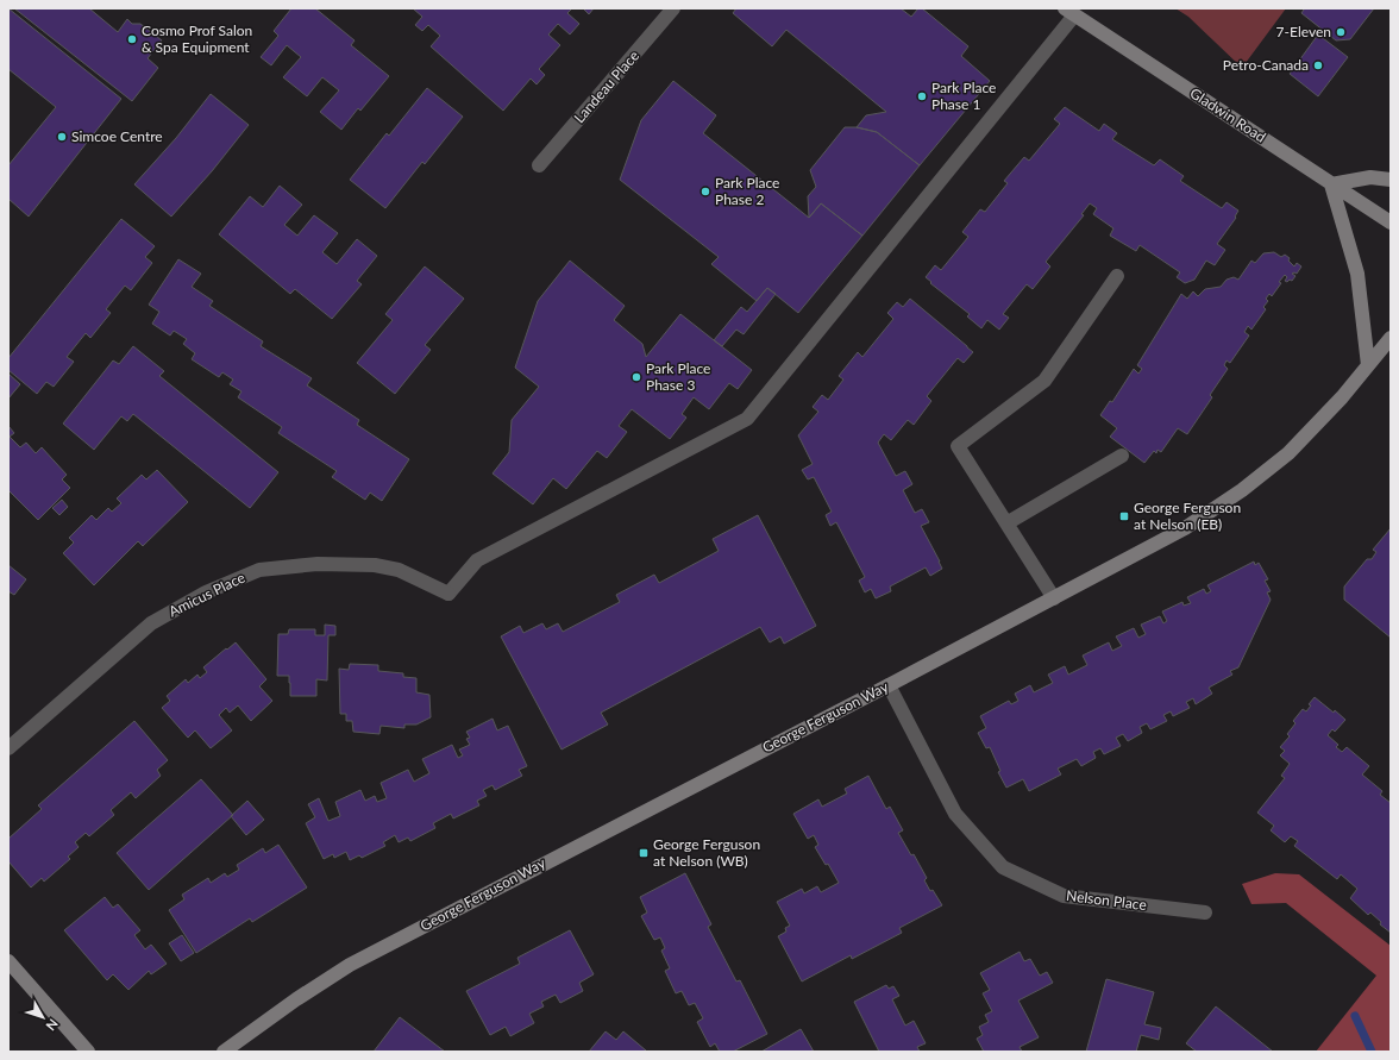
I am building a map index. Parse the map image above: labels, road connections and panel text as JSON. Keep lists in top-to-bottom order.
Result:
{
  "streets": {
    "main road": ["Gladwin Road", "George Ferguson Way"],
    "street": ["Landeau Place", "Amicus Place", "Nelson Place"]
  },
  "crossings": [
    ["Gladwin Road", "Amicus Place"],
    ["George Ferguson Way", "Nelson Place"]
  ],
  "places": {
    "other": [
      "7-Eleven",
      "Cosmo Prof Salon & Spa Equipment",
      "Petro-Canada",
      "Park Place Phase 1",
      "Simcoe Centre",
      "Park Place Phase 2",
      "Park Place Phase 3"
    ],
    "transit": ["George Ferguson at Nelson (EB)", "George Ferguson at Nelson (WB)"]
  },
  "north": "bottom right"
}
